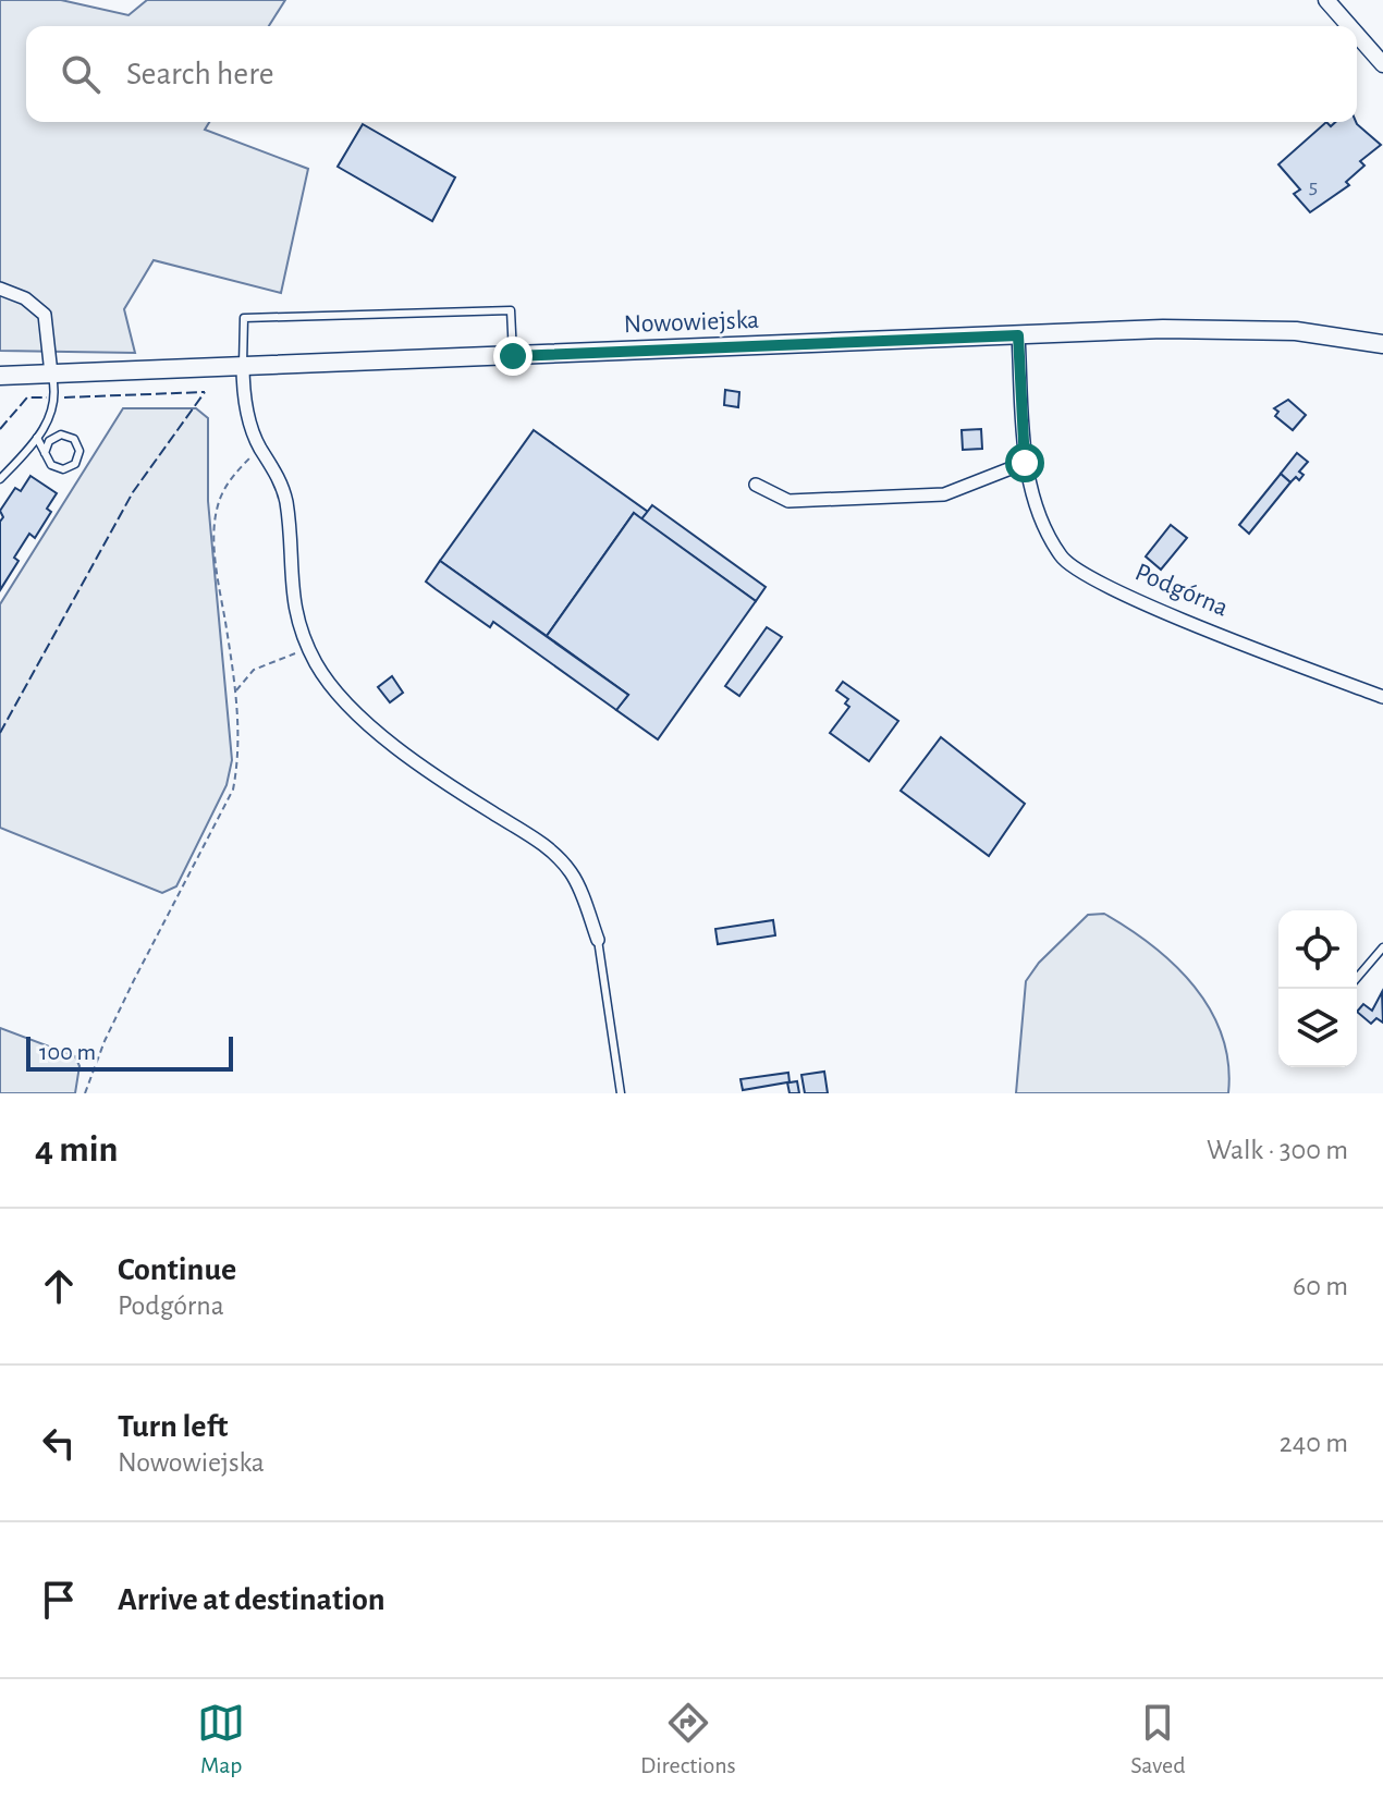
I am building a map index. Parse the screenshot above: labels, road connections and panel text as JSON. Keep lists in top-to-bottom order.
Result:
{
  "streets": {
    "main road": ["Nowowiejska"],
    "street": ["Podgórna"]
  },
  "crossings": [
    ["Nowowiejska", "Podgórna"]
  ],
  "house_numbers": ["5"],
  "scale_bar": "100 m",
  "page": {
    "search": "Search here",
    "scale": "100 m",
    "heading": ["4 min", "Walk · 300 m"],
    "list": [
      ["Continue", "Podgórna", "60 m"],
      ["Turn left", "Nowowiejska", "240 m"],
      "Arrive at destination"
    ],
    "nav": ["Map", "Directions", "Saved"]
  }
}
